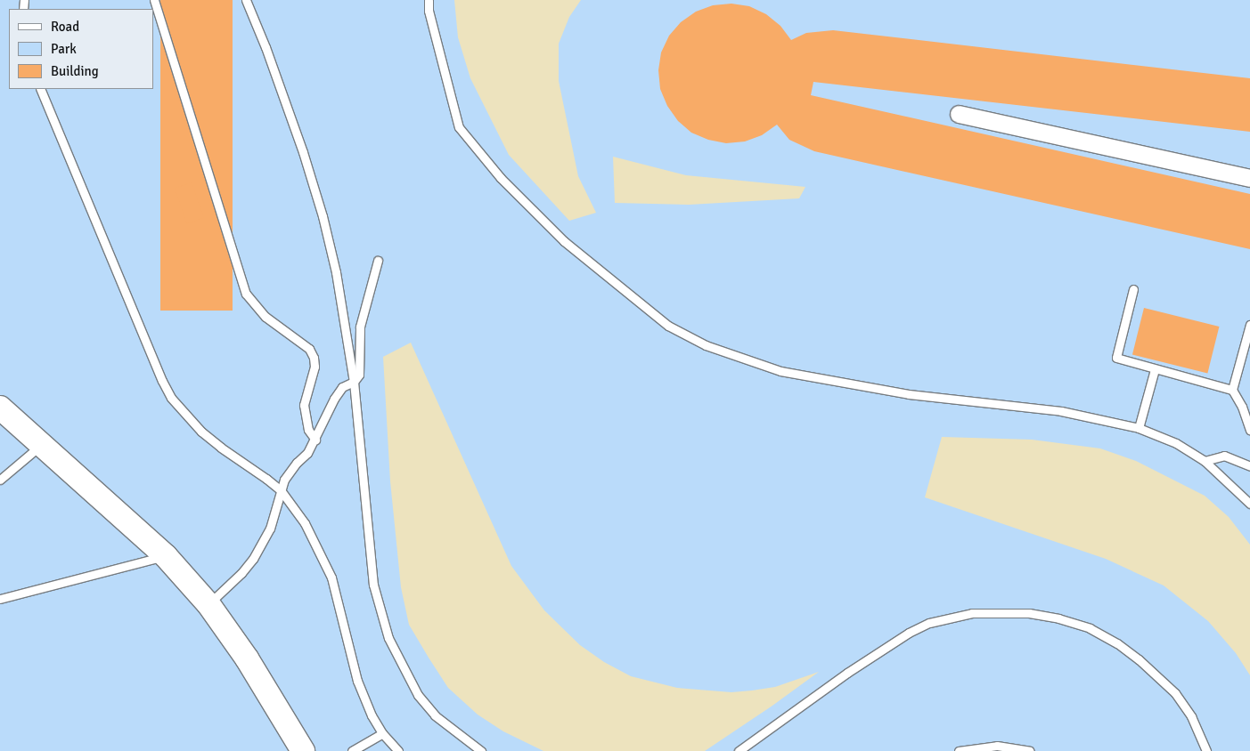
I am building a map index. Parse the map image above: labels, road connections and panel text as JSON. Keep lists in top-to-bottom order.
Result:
{
  "legend": ["Road", "Park", "Building"]
}
